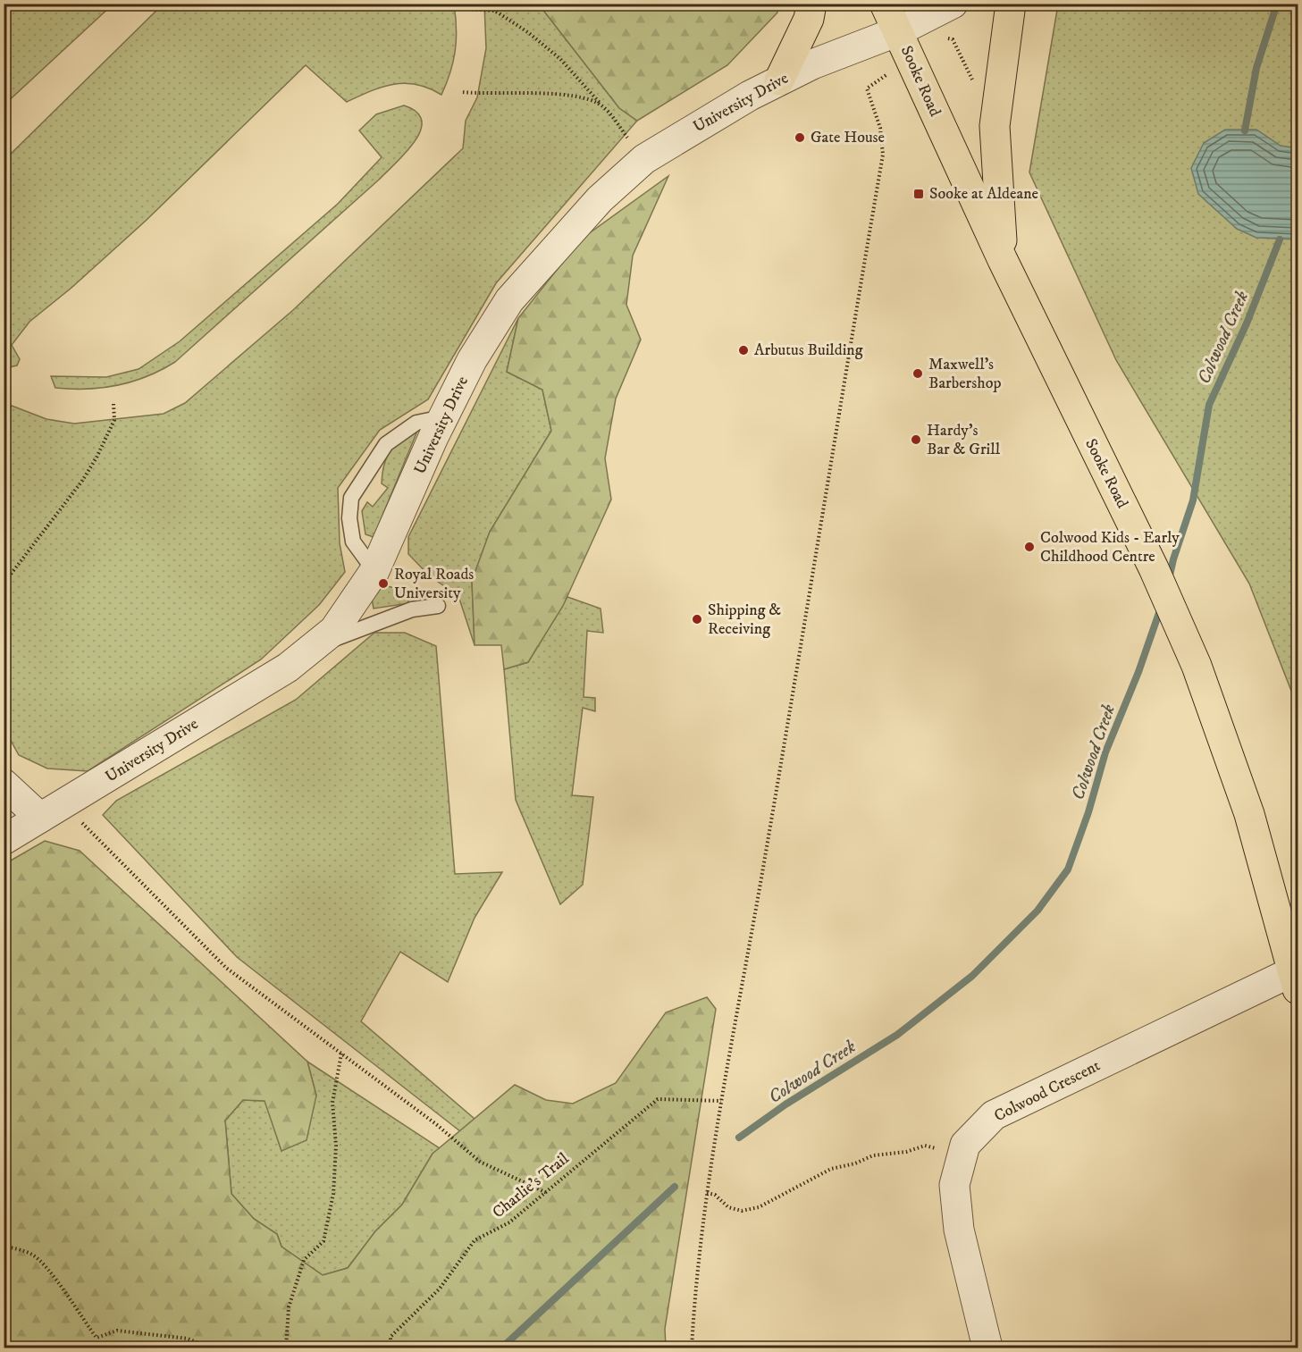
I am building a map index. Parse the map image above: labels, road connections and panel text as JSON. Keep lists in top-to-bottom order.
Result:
{
  "streets": {
    "main road": ["Sooke Road"],
    "street": ["University Drive", "Colwood Crescent"],
    "path": ["Charlie's Trail"]
  },
  "crossings": [
    ["Sooke Road", "University Drive"],
    ["Sooke Road", "Colwood Crescent"]
  ],
  "water": ["Colwood Creek"],
  "places": {
    "other": [
      "Gate House",
      "Arbutus Building",
      "Maxwell's Barbershop",
      "Hardy's Bar & Grill",
      "Colwood Kids - Early Childhood Centre",
      "Royal Roads University",
      "Shipping & Receiving"
    ],
    "transit": ["Sooke at Aldeane"]
  }
}
